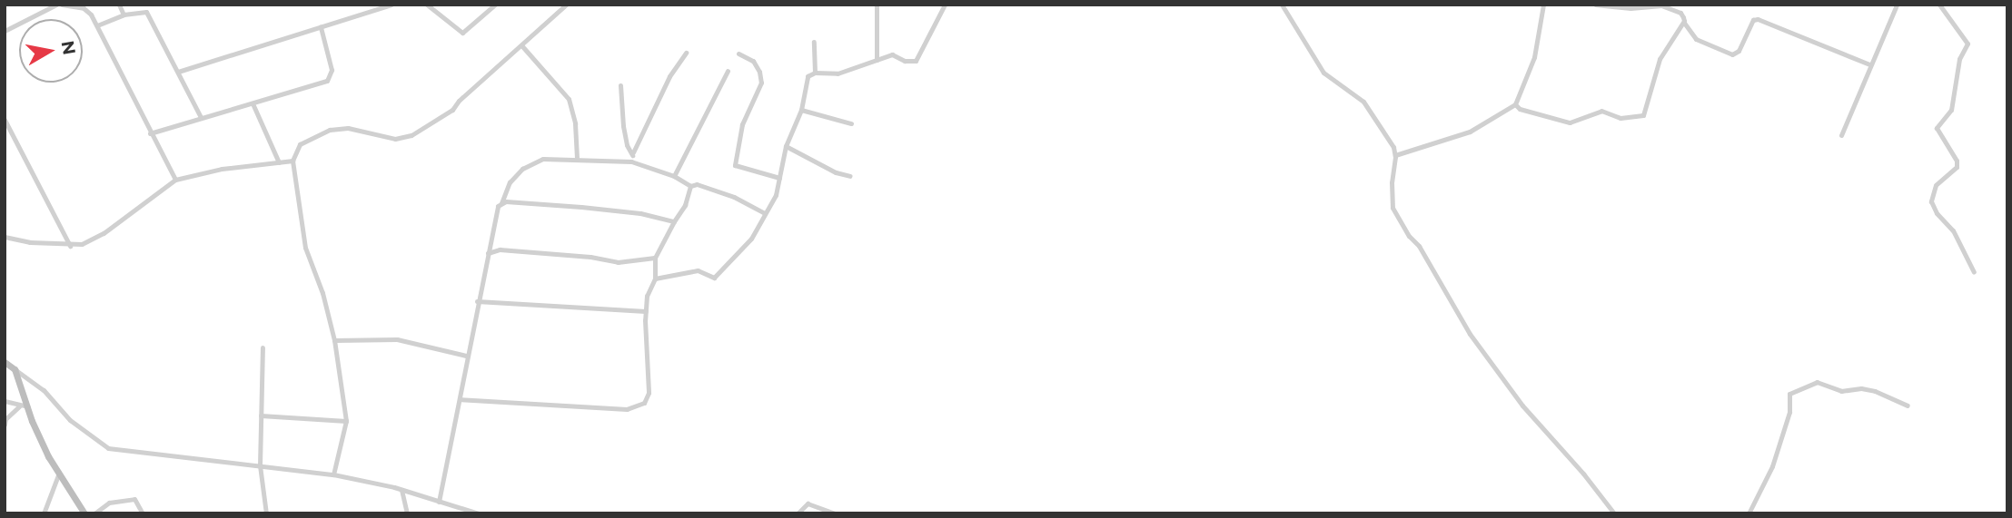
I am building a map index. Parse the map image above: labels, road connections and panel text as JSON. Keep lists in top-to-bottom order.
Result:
{
  "north": "right"
}
